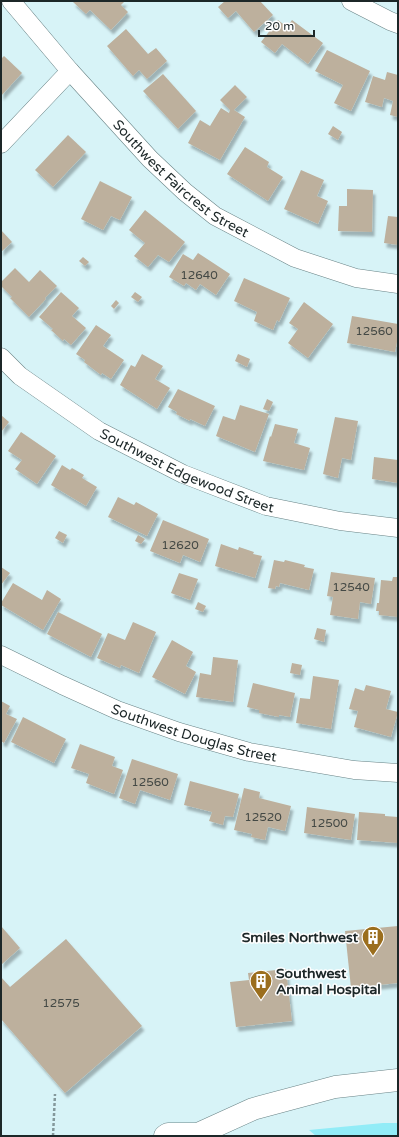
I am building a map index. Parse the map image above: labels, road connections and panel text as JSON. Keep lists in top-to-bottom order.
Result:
{
  "streets": {
    "street": ["Southwest Faircrest Street", "Southwest Edgewood Street", "Southwest Douglas Street"]
  },
  "places": {
    "building": ["Smiles Northwest", "Southwest Animal Hospital"]
  },
  "house_numbers": [
    "12640",
    "12560",
    "12620",
    "12540",
    "12560",
    "12520",
    "12500",
    "12575"
  ],
  "scale_bar": "20 m"
}
